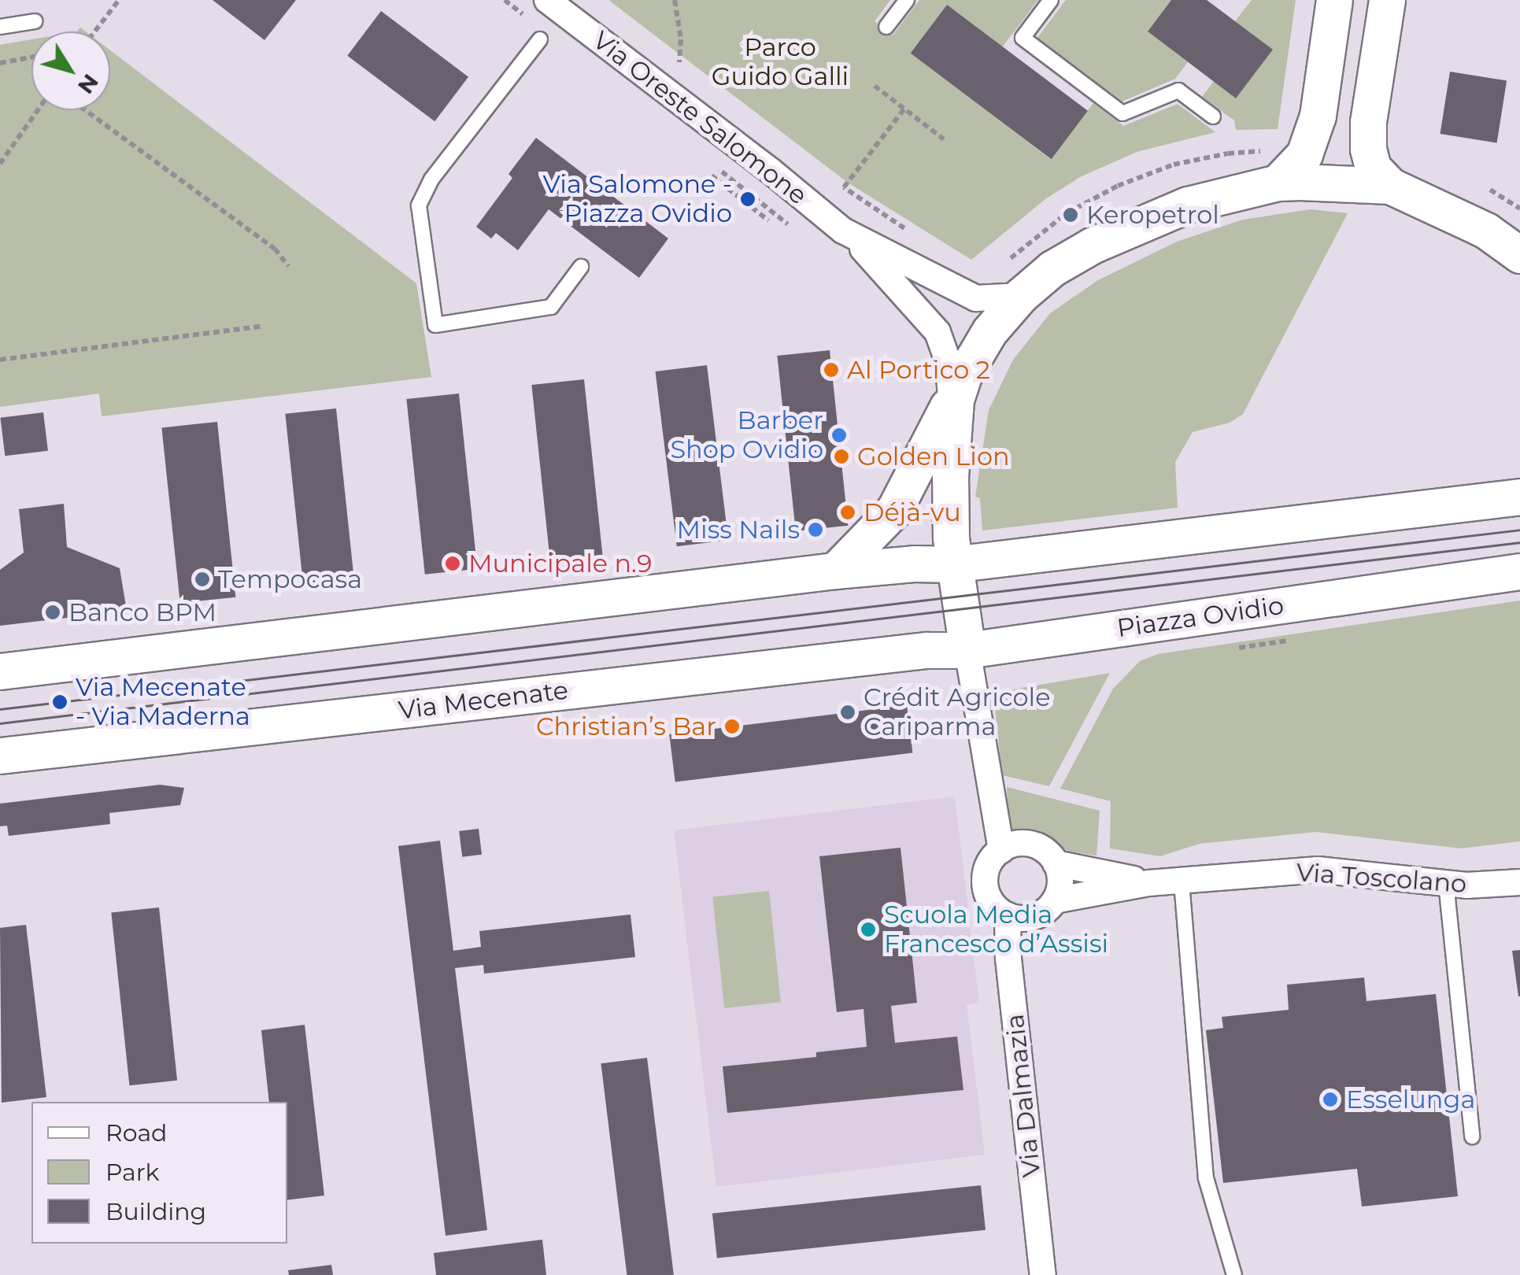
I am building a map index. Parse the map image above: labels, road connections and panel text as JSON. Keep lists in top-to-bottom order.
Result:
{
  "streets": {
    "main road": ["Piazza Ovidio", "Via Mecenate"],
    "street": ["Via Oreste Salomone", "Via Toscolano", "Via Dalmazia"]
  },
  "crossings": [
    ["Piazza Ovidio", "Via Mecenate"],
    ["Via Toscolano", "Via Dalmazia"]
  ],
  "parks": ["Parco Guido Galli"],
  "places": [
    "Via Salomone - Piazza Ovidio",
    "Keropetrol",
    "Al Portico 2",
    "Barber Shop Ovidio",
    "Golden Lion",
    "Déjà-vu",
    "Miss Nails",
    "Municipale n.9",
    "Tempocasa",
    "Banco BPM",
    "Via Mecenate - Via Maderna",
    "Crédit Agricole Cariparma",
    "Christian’s Bar",
    "Scuola Media Francesco d’Assisi",
    "Esselunga"
  ],
  "legend": ["Road", "Park", "Building"],
  "north": "bottom right"
}
